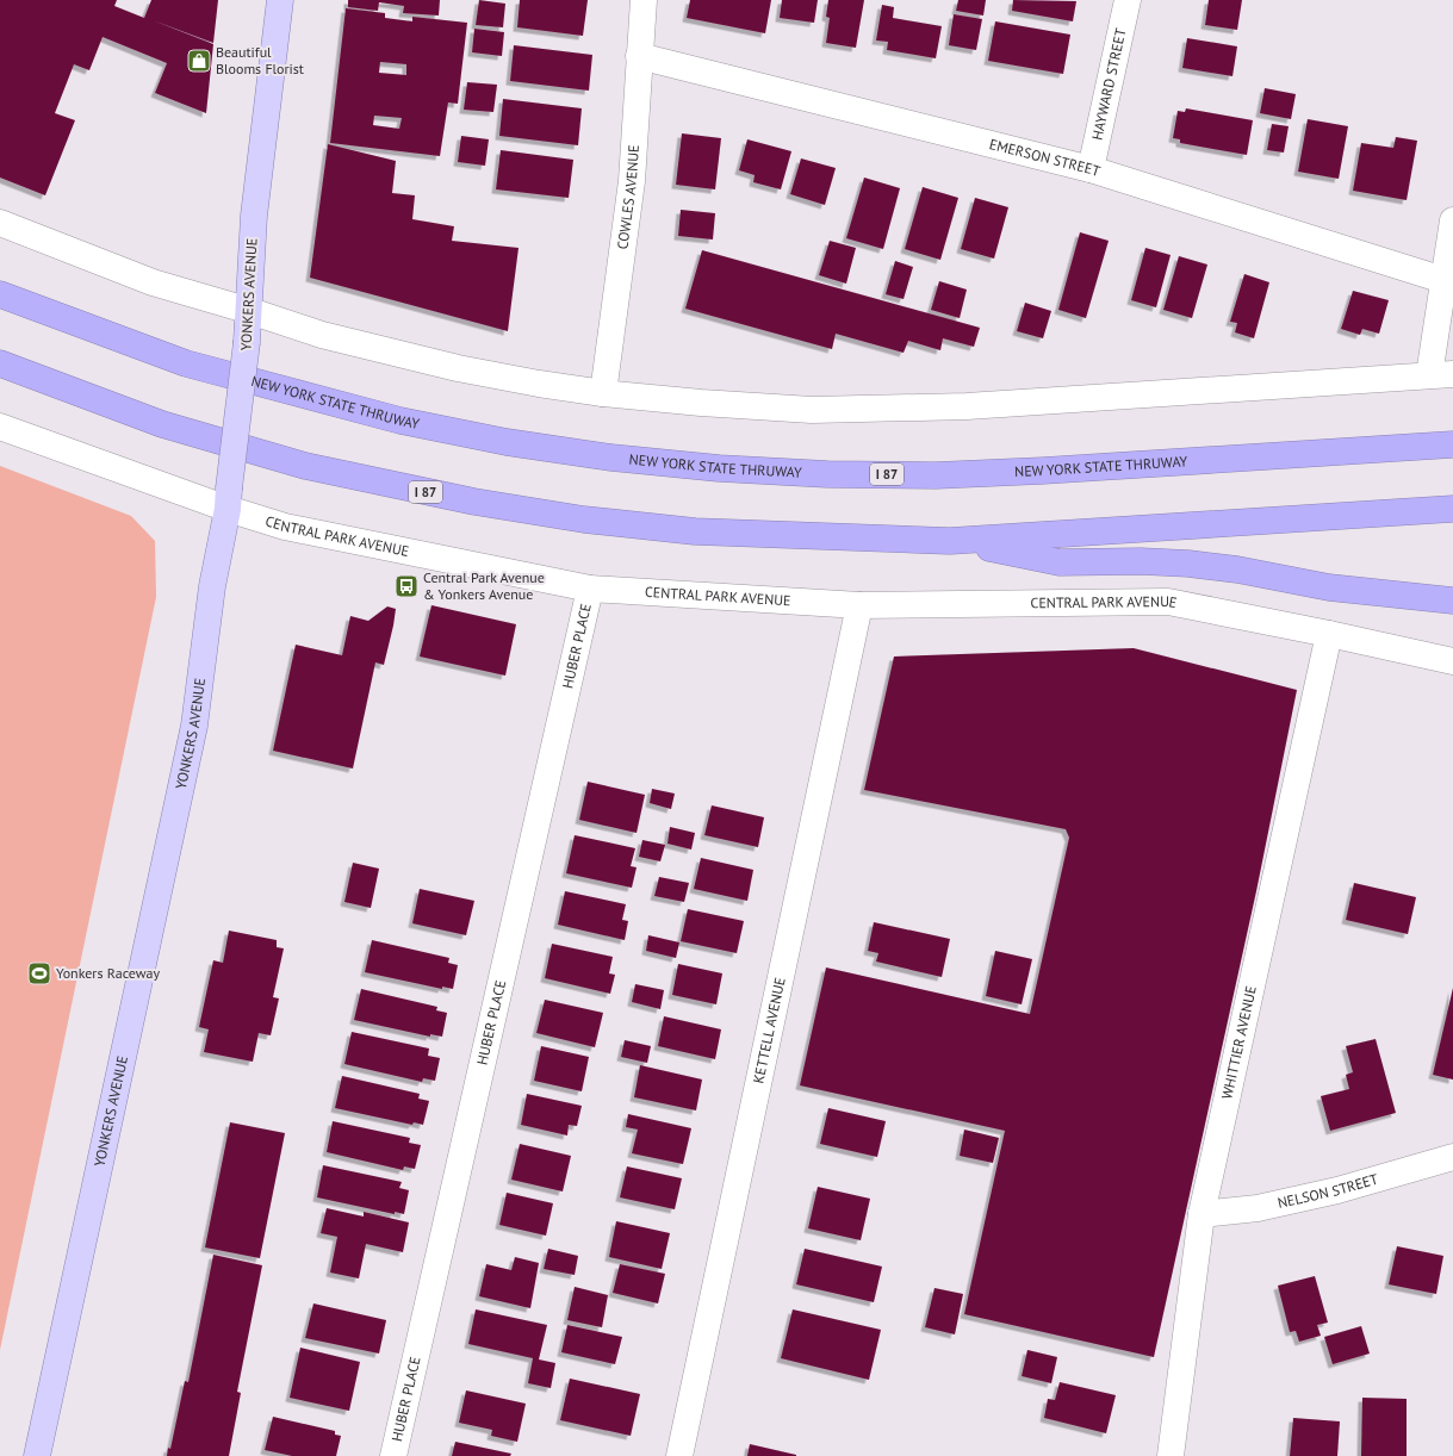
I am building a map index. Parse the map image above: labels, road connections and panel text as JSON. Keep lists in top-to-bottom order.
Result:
{
  "streets": {
    "highway": ["NEW YORK STATE THRUWAY", "I 87"],
    "main road": ["YONKERS AVENUE"],
    "street": [
      "HAYWARD STREET",
      "EMERSON STREET",
      "COWLES AVENUE",
      "CENTRAL PARK AVENUE",
      "HUBER PLACE",
      "KETTELL AVENUE",
      "WHITTIER AVENUE",
      "NELSON STREET"
    ]
  },
  "crossings": [
    ["HAYWARD STREET", "EMERSON STREET"],
    ["EMERSON STREET", "COWLES AVENUE"],
    ["YONKERS AVENUE", "CENTRAL PARK AVENUE"],
    ["CENTRAL PARK AVENUE", "HUBER PLACE"],
    ["CENTRAL PARK AVENUE", "KETTELL AVENUE"],
    ["CENTRAL PARK AVENUE", "WHITTIER AVENUE"],
    ["WHITTIER AVENUE", "NELSON STREET"]
  ],
  "places": {
    "shop": ["Beautiful Blooms Florist"],
    "bus stop": ["Central Park Avenue & Yonkers Avenue"],
    "sports": ["Yonkers Raceway"]
  }
}
